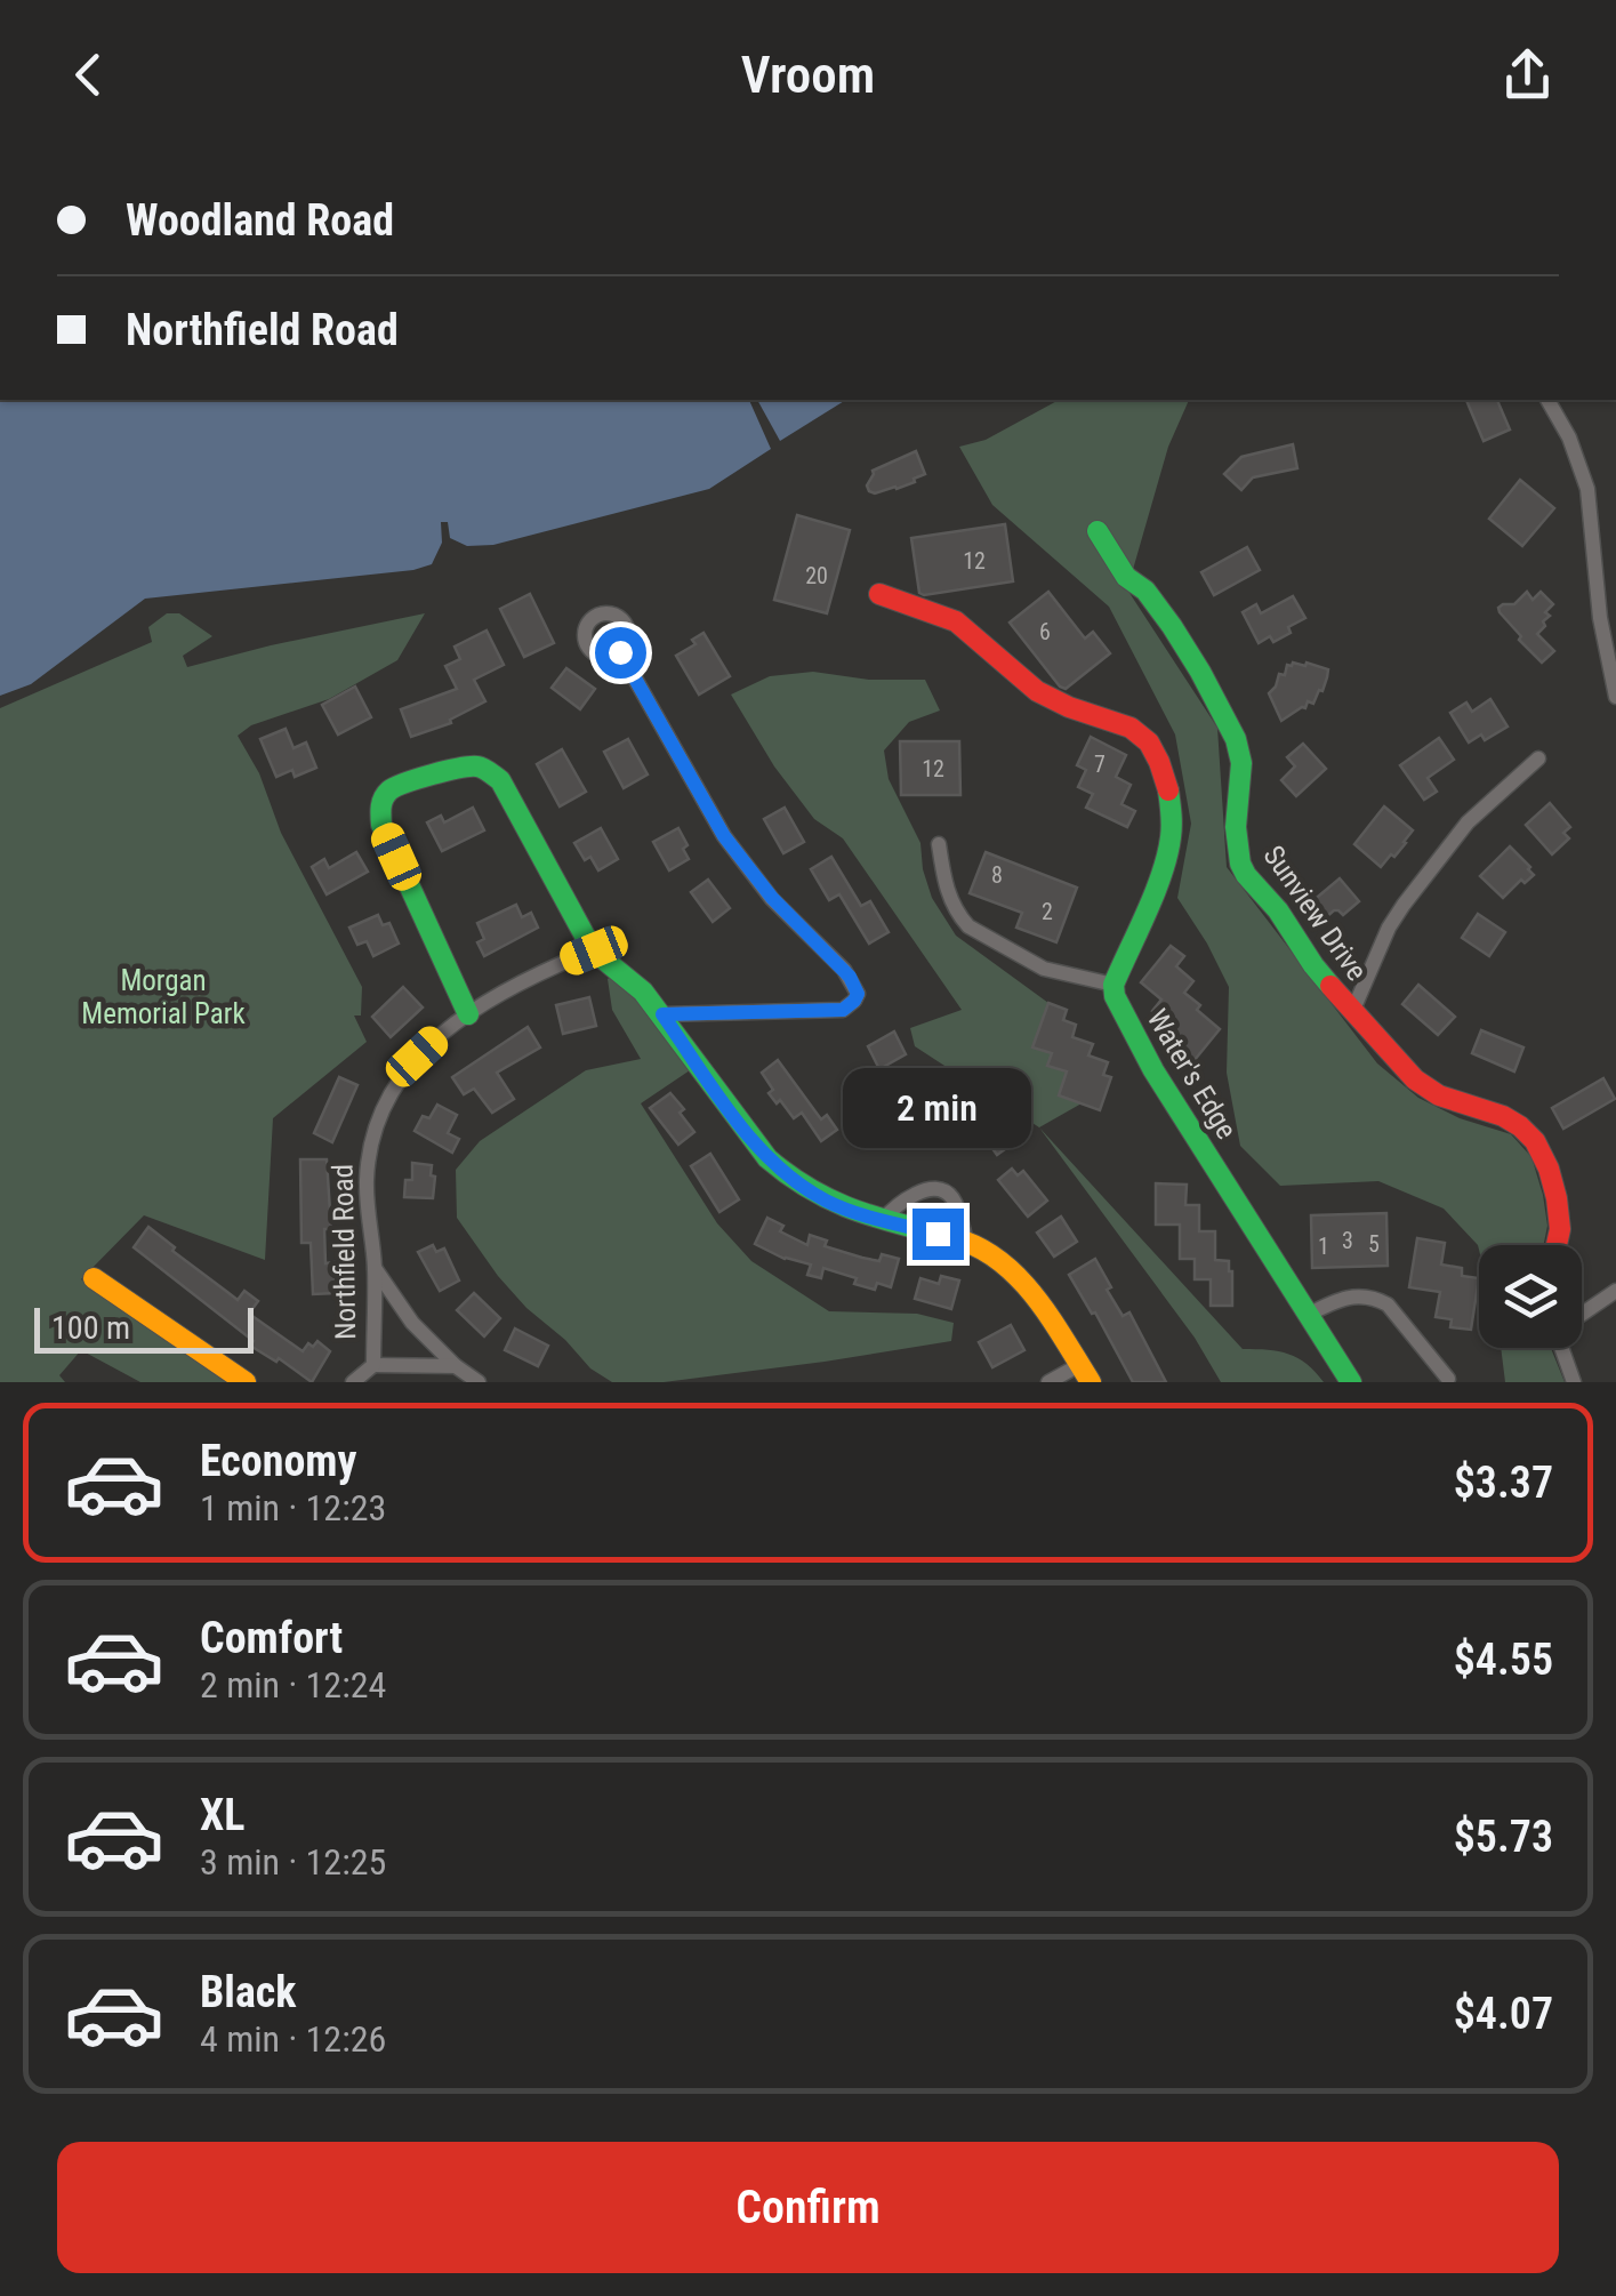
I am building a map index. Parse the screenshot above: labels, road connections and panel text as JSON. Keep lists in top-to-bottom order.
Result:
{
  "streets": {
    "street": ["Sunview Drive", "Water's Edge", "Northfield Road"]
  },
  "parks": ["Morgan Memorial Park"],
  "house_numbers": [
    "12",
    "20",
    "6",
    "7",
    "12",
    "8",
    "2",
    "3",
    "5",
    "1"
  ],
  "scale_bar": "100 m",
  "page": {
    "header": "Vroom",
    "banner": ["Woodland Road", "Northfield Road"],
    "bubble": "2 min",
    "scale": "100 m",
    "list": [
      {
        "name": "Economy",
        "note": "1 min · 12:23",
        "value": "$3.37"
      },
      {
        "name": "Comfort",
        "note": "2 min · 12:24",
        "value": "$4.55"
      },
      {
        "name": "XL",
        "note": "3 min · 12:25",
        "value": "$5.73"
      },
      {
        "name": "Black",
        "note": "4 min · 12:26",
        "value": "$4.07"
      }
    ],
    "buttons": "Confirm"
  }
}
